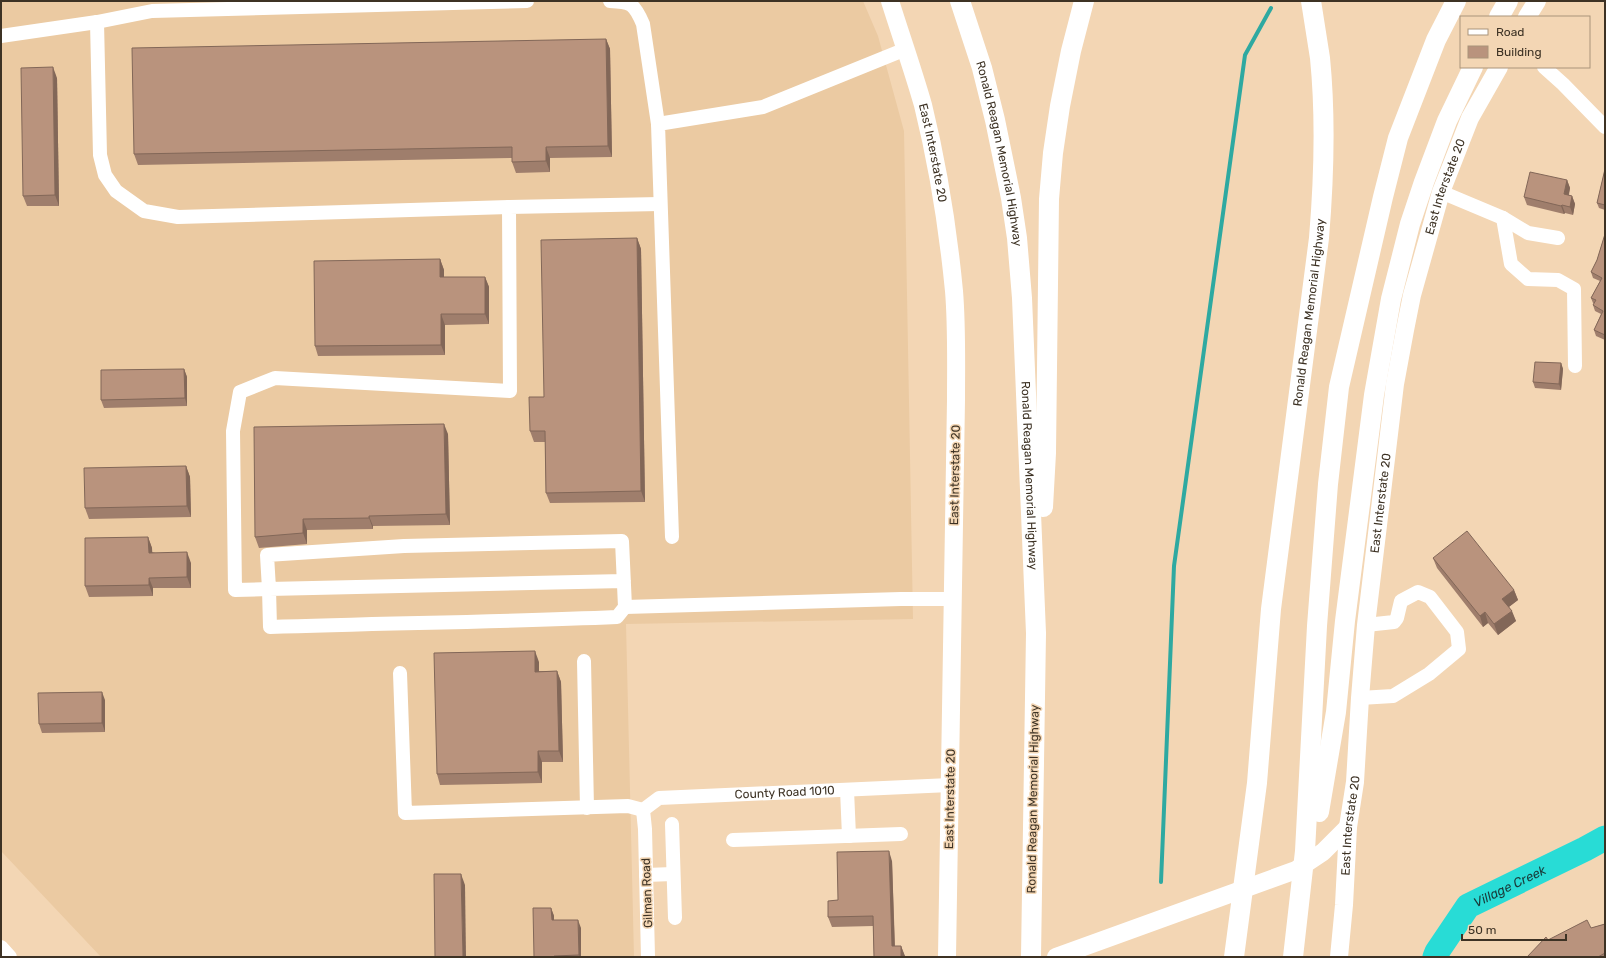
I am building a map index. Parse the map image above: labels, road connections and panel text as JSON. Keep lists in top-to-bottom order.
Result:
{
  "streets": {
    "highway": ["Ronald Reagan Memorial Highway"],
    "main road": ["East Interstate 20"],
    "street": ["County Road 1010", "Gilman Road"]
  },
  "crossings": [
    ["East Interstate 20", "County Road 1010"],
    ["County Road 1010", "Gilman Road"]
  ],
  "water": ["Village Creek"],
  "legend": ["Road", "Building"],
  "scale_bar": "50 m"
}
